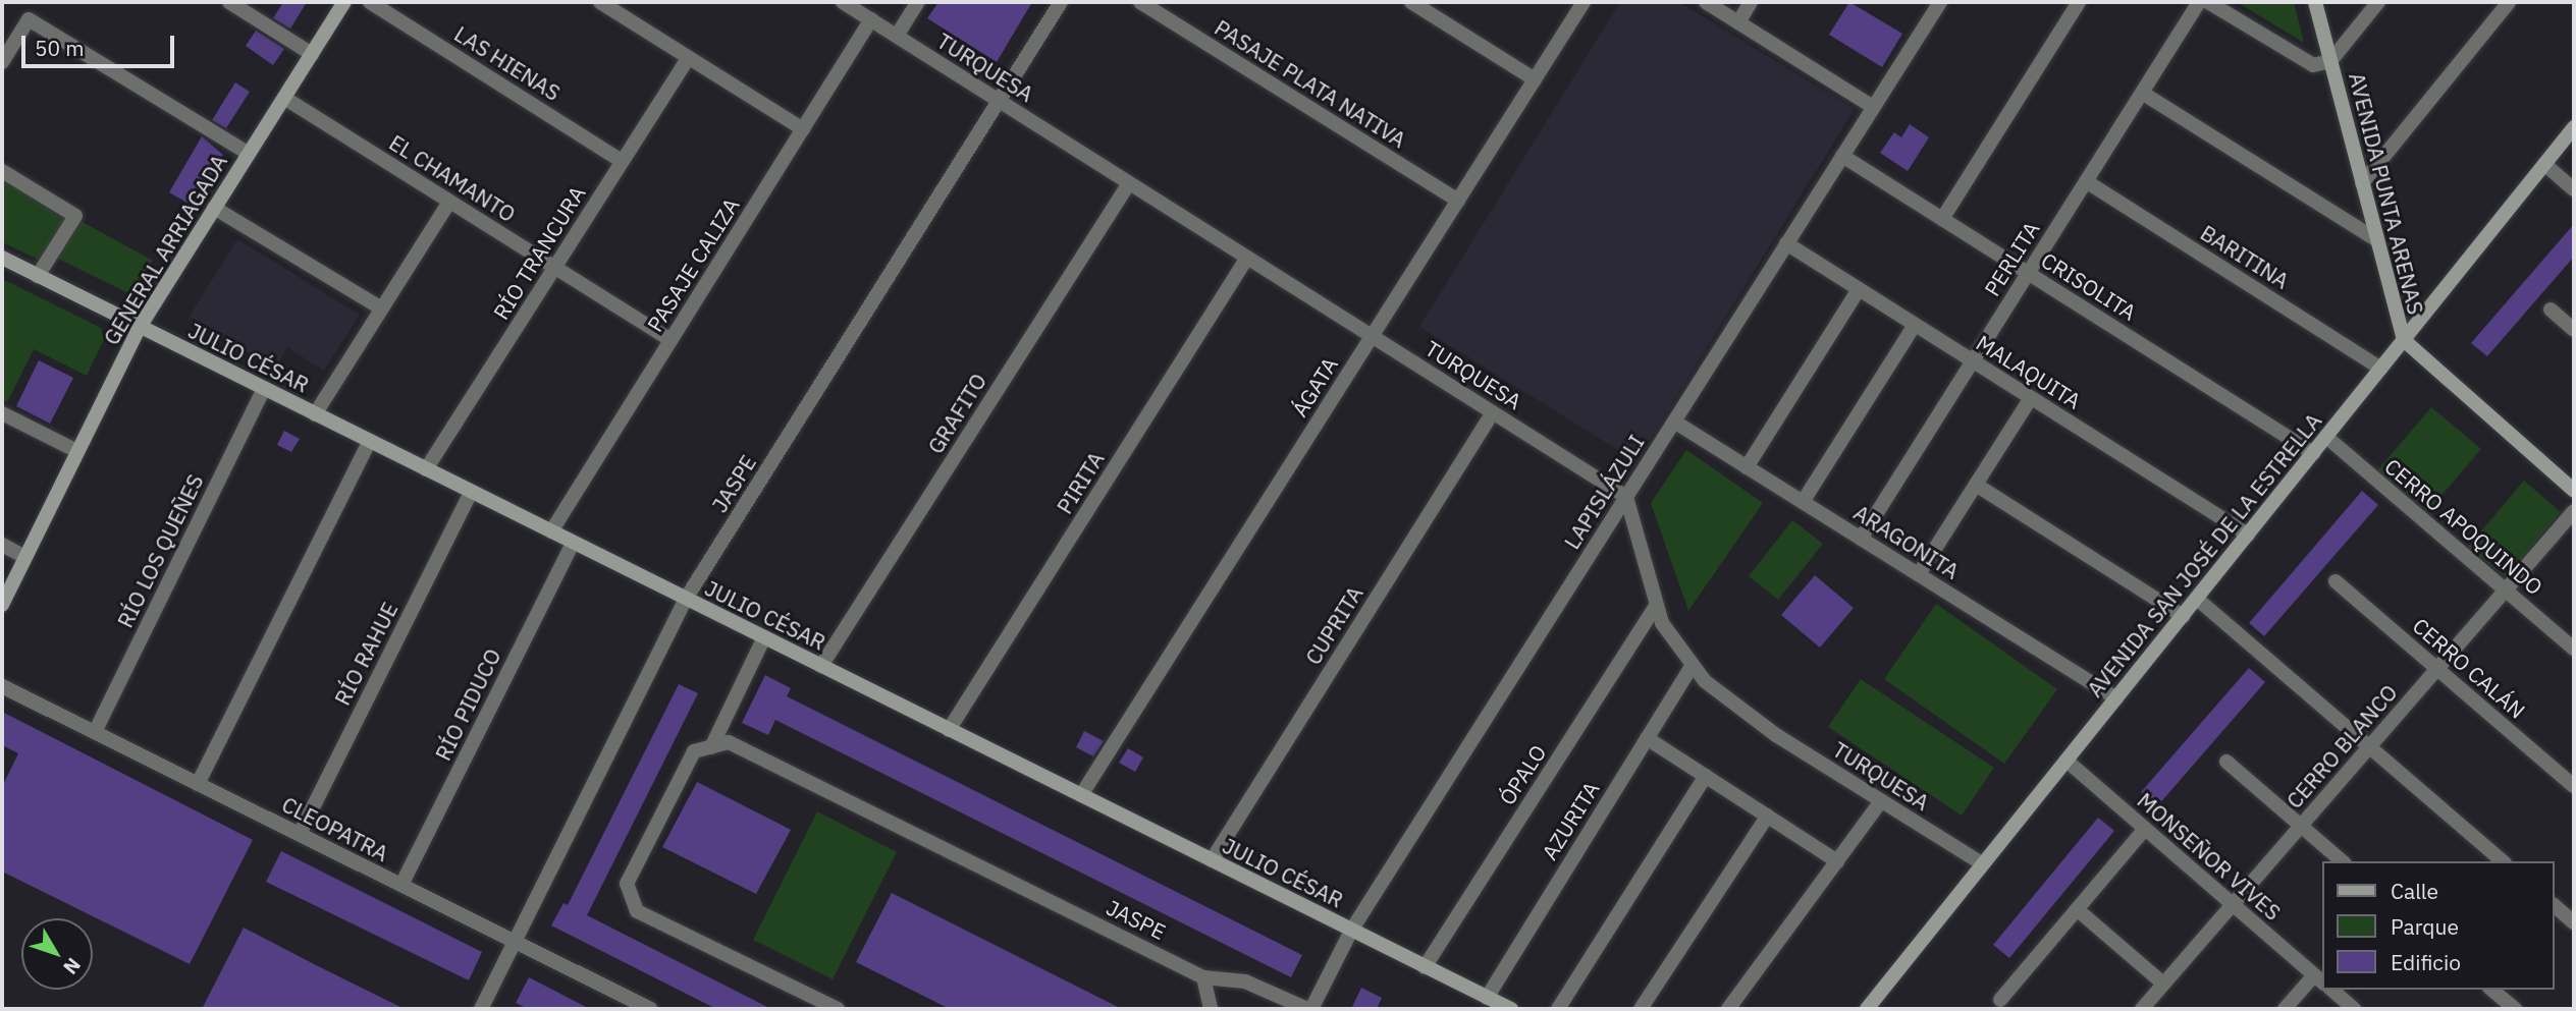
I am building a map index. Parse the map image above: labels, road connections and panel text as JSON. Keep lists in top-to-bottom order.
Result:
{
  "streets": {
    "street": [
      "LAS HIENAS",
      "TURQUESA",
      "PASAJE PLATA NATIVA",
      "EL CHAMANTO",
      "AVENIDA PUNTA ARENAS",
      "GENERAL ARRIAGADA",
      "RÍO TRANCURA",
      "BARITINA",
      "PERLITA",
      "PASAJE CALIZA",
      "CRISOLITA",
      "JULIO CÉSAR",
      "MALAQUITA",
      "ÁGATA",
      "GRAFITO",
      "PIRITA",
      "JASPE",
      "LAPISLÁZULI",
      "CERRO APOQUINDO",
      "ARAGONITA",
      "RÍO LOS QUEÑES",
      "AVENIDA SAN JOSÉ DE LA ESTRELLA",
      "CUPRITA",
      "RÍO RAHUE",
      "CERRO CALÁN",
      "RÍO PIDUCO",
      "CERRO BLANCO",
      "ÓPALO",
      "AZURITA",
      "CLEOPATRA",
      "MONSEÑOR VIVES"
    ]
  },
  "crossings": [
    ["LAS HIENAS", "RÍO TRANCURA"],
    ["TURQUESA", "PASAJE CALIZA"],
    ["TURQUESA", "ÁGATA"],
    ["TURQUESA", "GRAFITO"],
    ["TURQUESA", "PIRITA"],
    ["TURQUESA", "JASPE"],
    ["TURQUESA", "LAPISLÁZULI"],
    ["TURQUESA", "AVENIDA SAN JOSÉ DE LA ESTRELLA"],
    ["TURQUESA", "CUPRITA"],
    ["TURQUESA", "ÓPALO"],
    ["TURQUESA", "AZURITA"],
    ["PASAJE PLATA NATIVA", "ÁGATA"],
    ["EL CHAMANTO", "GENERAL ARRIAGADA"],
    ["EL CHAMANTO", "RÍO TRANCURA"],
    ["EL CHAMANTO", "PASAJE CALIZA"],
    ["AVENIDA PUNTA ARENAS", "AVENIDA SAN JOSÉ DE LA ESTRELLA"],
    ["GENERAL ARRIAGADA", "JULIO CÉSAR"],
    ["RÍO TRANCURA", "JULIO CÉSAR"],
    ["BARITINA", "PERLITA"],
    ["BARITINA", "AVENIDA SAN JOSÉ DE LA ESTRELLA"],
    ["PERLITA", "CRISOLITA"],
    ["PERLITA", "MALAQUITA"],
    ["PERLITA", "ARAGONITA"],
    ["PASAJE CALIZA", "JULIO CÉSAR"],
    ["CRISOLITA", "LAPISLÁZULI"],
    ["CRISOLITA", "AVENIDA SAN JOSÉ DE LA ESTRELLA"],
    ["JULIO CÉSAR", "ÁGATA"],
    ["JULIO CÉSAR", "GRAFITO"],
    ["JULIO CÉSAR", "PIRITA"],
    ["JULIO CÉSAR", "JASPE"],
    ["JULIO CÉSAR", "LAPISLÁZULI"],
    ["JULIO CÉSAR", "RÍO LOS QUEÑES"],
    ["JULIO CÉSAR", "CUPRITA"],
    ["JULIO CÉSAR", "RÍO RAHUE"],
    ["JULIO CÉSAR", "RÍO PIDUCO"],
    ["JULIO CÉSAR", "ÓPALO"],
    ["JULIO CÉSAR", "AZURITA"],
    ["MALAQUITA", "LAPISLÁZULI"],
    ["MALAQUITA", "AVENIDA SAN JOSÉ DE LA ESTRELLA"],
    ["JASPE", "CLEOPATRA"],
    ["LAPISLÁZULI", "ARAGONITA"],
    ["CERRO APOQUINDO", "AVENIDA SAN JOSÉ DE LA ESTRELLA"],
    ["CERRO APOQUINDO", "CERRO BLANCO"],
    ["ARAGONITA", "AVENIDA SAN JOSÉ DE LA ESTRELLA"],
    ["RÍO LOS QUEÑES", "CLEOPATRA"],
    ["AVENIDA SAN JOSÉ DE LA ESTRELLA", "MONSEÑOR VIVES"],
    ["RÍO RAHUE", "CLEOPATRA"],
    ["CERRO CALÁN", "CERRO BLANCO"],
    ["RÍO PIDUCO", "CLEOPATRA"],
    ["CERRO BLANCO", "MONSEÑOR VIVES"]
  ],
  "legend": ["Calle", "Parque", "Edificio"],
  "scale_bar": "50 m",
  "north": "bottom right"
}
